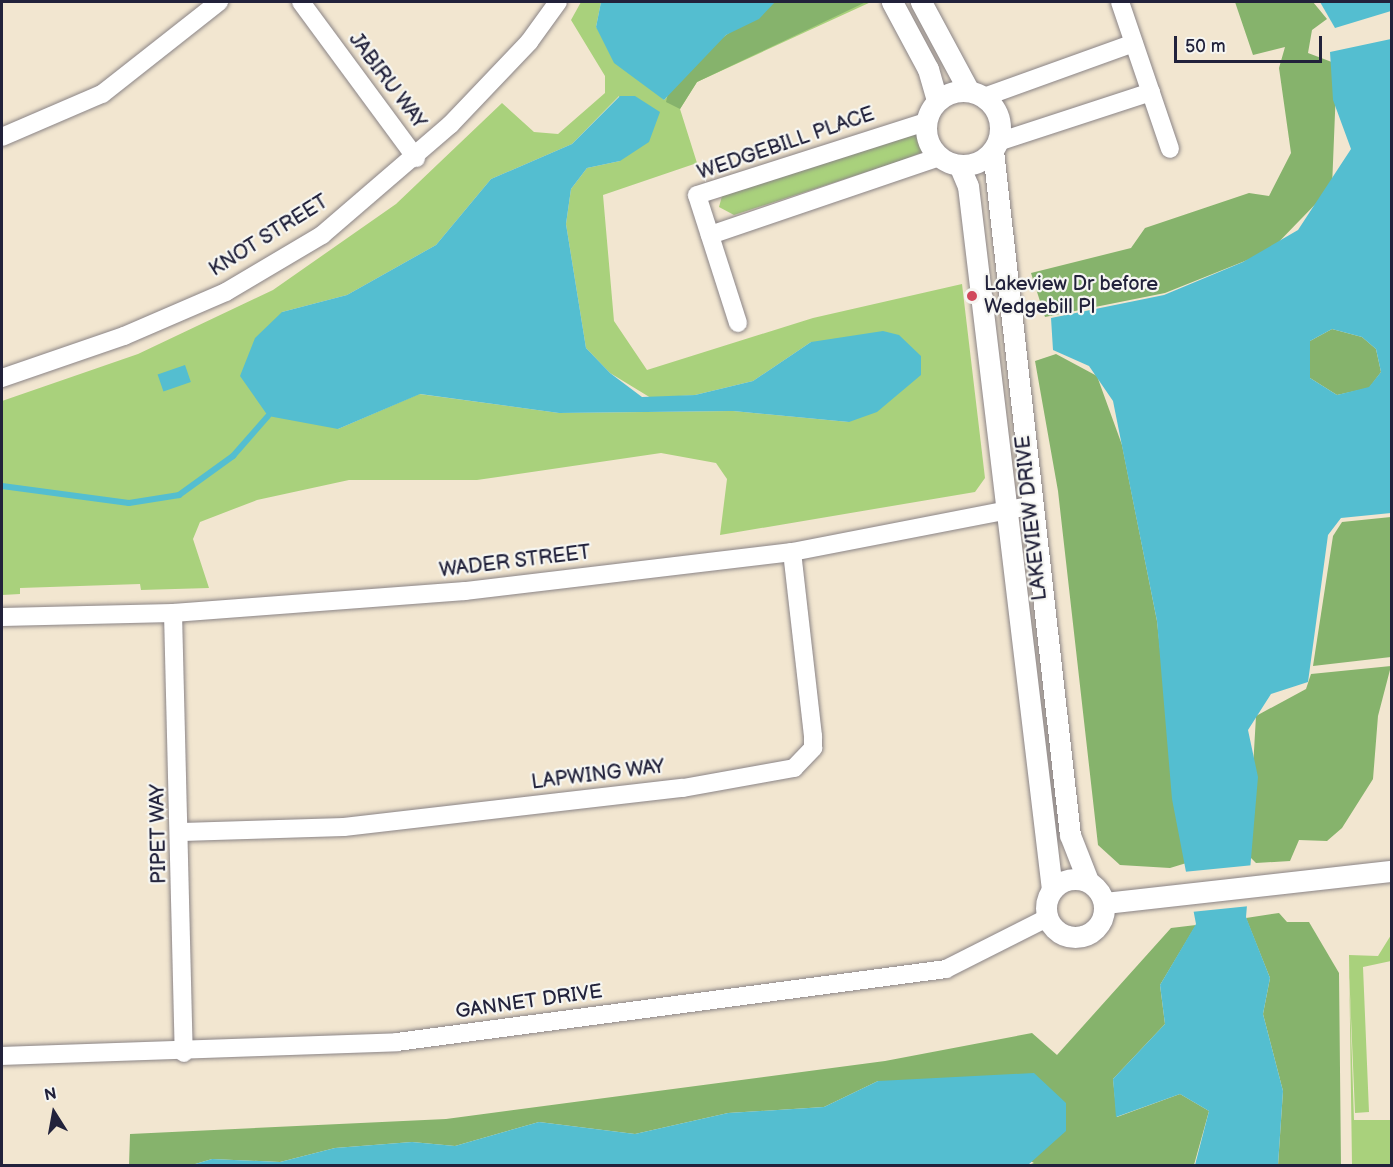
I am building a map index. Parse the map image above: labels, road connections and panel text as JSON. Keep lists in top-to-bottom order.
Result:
{
  "streets": {
    "street": [
      "JABIRU WAY",
      "WEDGEBILL PLACE",
      "KNOT STREET",
      "LAKEVIEW DRIVE",
      "WADER STREET",
      "LAPWING WAY",
      "PIPET WAY",
      "GANNET DRIVE"
    ]
  },
  "crossings": [
    ["JABIRU WAY", "KNOT STREET"],
    ["WEDGEBILL PLACE", "LAKEVIEW DRIVE"],
    ["LAKEVIEW DRIVE", "WADER STREET"],
    ["LAKEVIEW DRIVE", "GANNET DRIVE"],
    ["WADER STREET", "LAPWING WAY"],
    ["WADER STREET", "PIPET WAY"],
    ["LAPWING WAY", "PIPET WAY"],
    ["PIPET WAY", "GANNET DRIVE"]
  ],
  "places": ["Lakeview Dr before Wedgebill Pl"],
  "scale_bar": "50 m",
  "north": "top"
}
